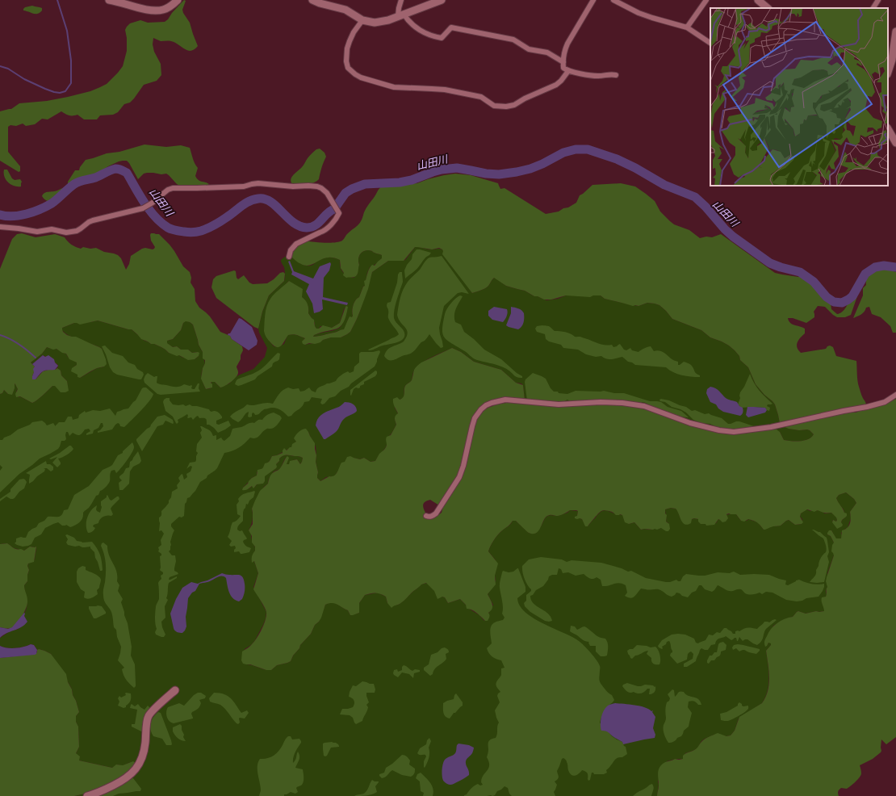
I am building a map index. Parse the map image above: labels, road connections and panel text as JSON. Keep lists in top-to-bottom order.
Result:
{
  "water": ["山田川"]
}
